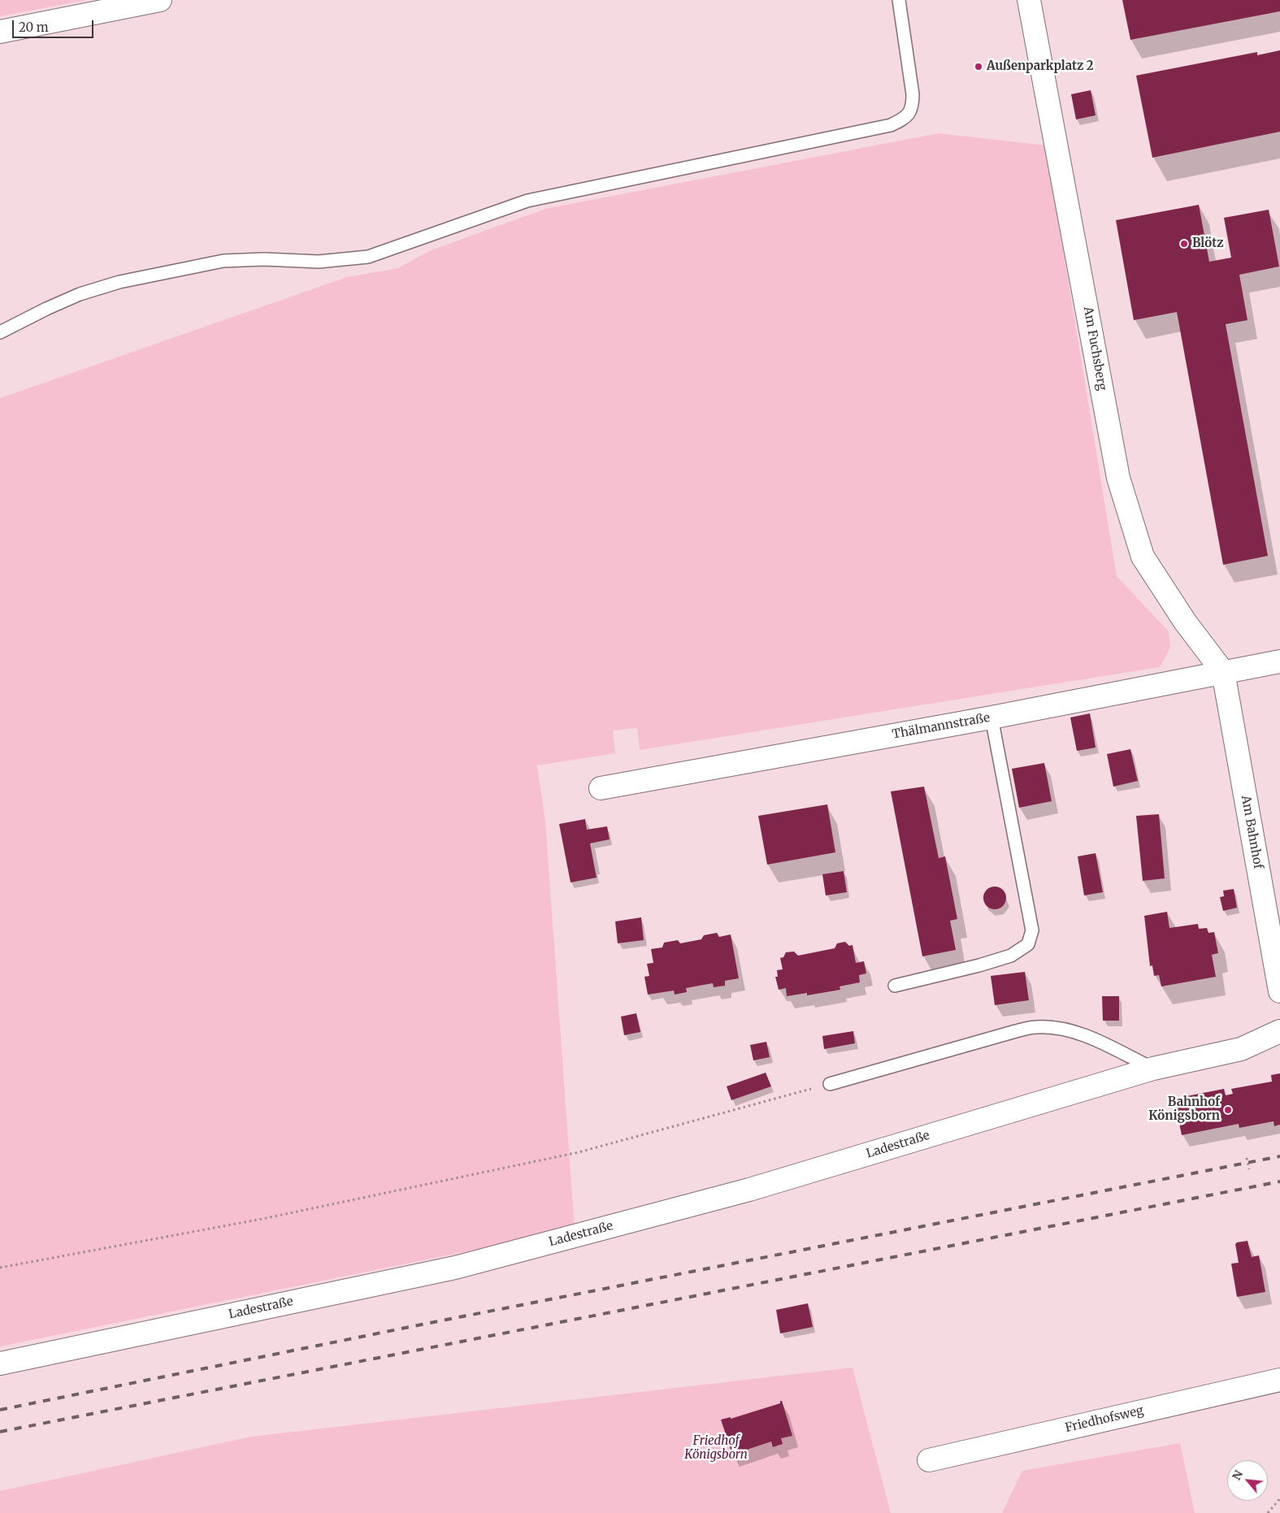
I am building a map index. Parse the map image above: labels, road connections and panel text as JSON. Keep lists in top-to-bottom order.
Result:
{
  "streets": {
    "street": [
      "Am Fuchsberg",
      "Thälmannstraße",
      "Am Bahnhof",
      "Ladestraße",
      "Friedhofsweg"
    ]
  },
  "crossings": [
    ["Am Fuchsberg", "Thälmannstraße"],
    ["Am Fuchsberg", "Am Bahnhof"],
    ["Thälmannstraße", "Am Bahnhof"]
  ],
  "parks": ["Friedhof Königsborn"],
  "places": ["Außenparkplatz 2", "Blötz", "Bahnhof Königsborn"],
  "scale_bar": "20 m",
  "north": "top left"
}
